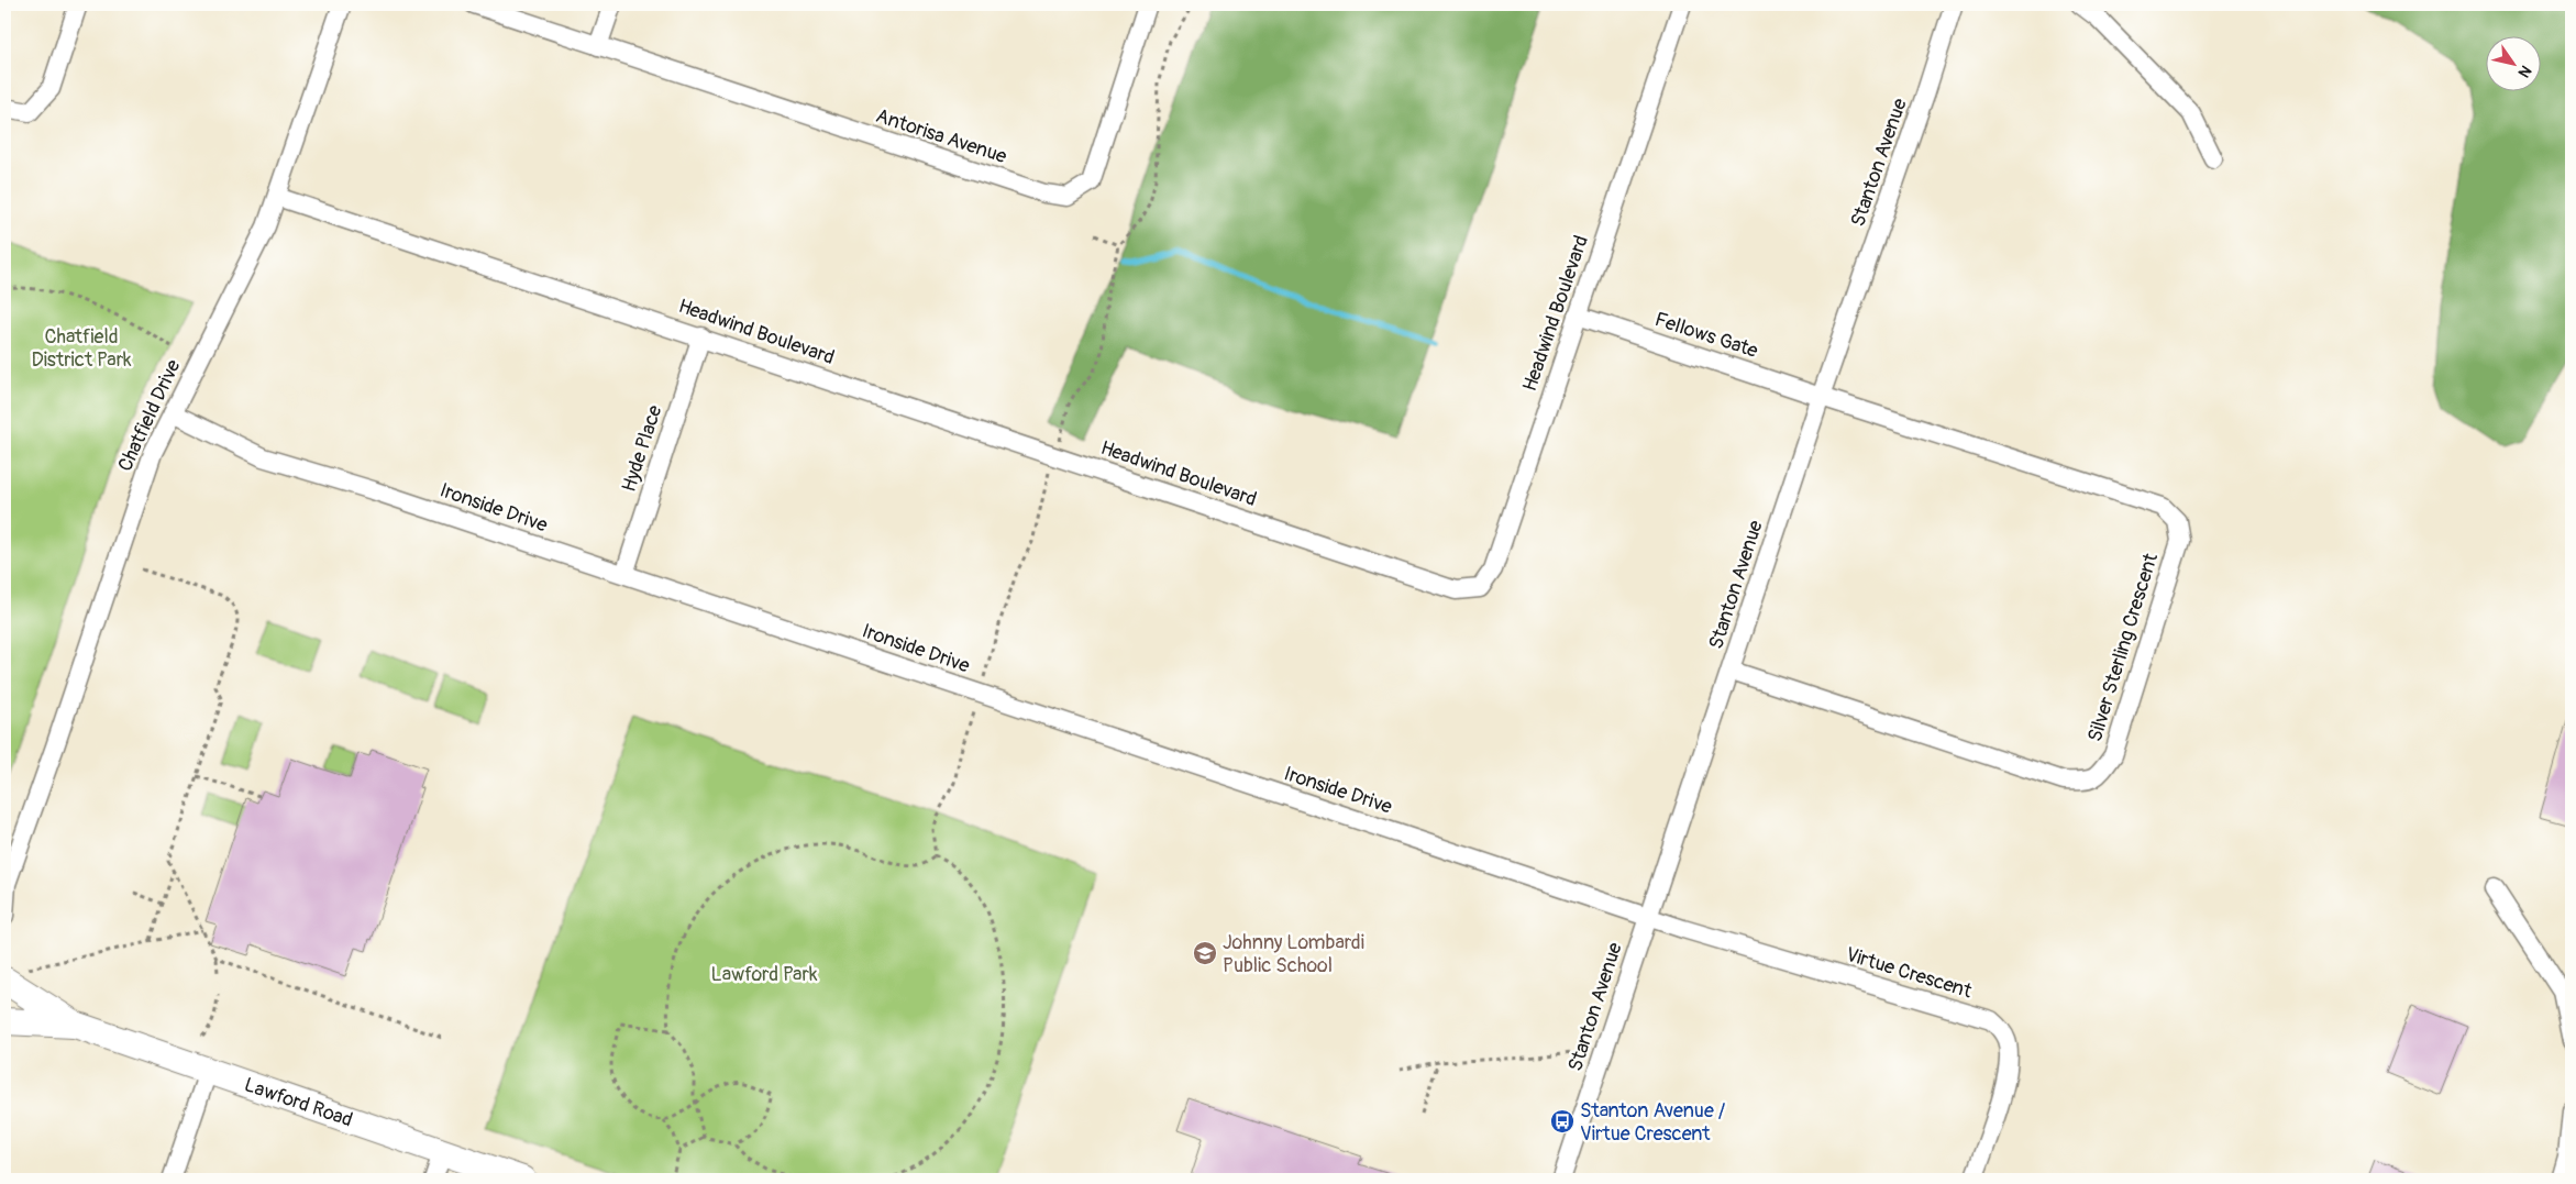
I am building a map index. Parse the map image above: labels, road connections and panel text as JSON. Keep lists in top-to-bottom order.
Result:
{
  "streets": {
    "street": [
      "Antorisa Avenue",
      "Stanton Avenue",
      "Headwind Boulevard",
      "Fellows Gate",
      "Chatfield Drive",
      "Hyde Place",
      "Ironside Drive",
      "Silver Sterling Crescent",
      "Virtue Crescent",
      "Lawford Road"
    ]
  },
  "crossings": [
    ["Stanton Avenue", "Fellows Gate"],
    ["Stanton Avenue", "Ironside Drive"],
    ["Stanton Avenue", "Silver Sterling Crescent"],
    ["Stanton Avenue", "Virtue Crescent"],
    ["Headwind Boulevard", "Fellows Gate"],
    ["Headwind Boulevard", "Chatfield Drive"],
    ["Headwind Boulevard", "Hyde Place"],
    ["Fellows Gate", "Silver Sterling Crescent"],
    ["Chatfield Drive", "Ironside Drive"],
    ["Hyde Place", "Ironside Drive"],
    ["Ironside Drive", "Virtue Crescent"]
  ],
  "parks": ["Chatfield District Park", "Lawford Park"],
  "places": {
    "school or university": ["Johnny Lombardi Public School"],
    "bus stop": ["Stanton Avenue / Virtue Crescent"]
  },
  "north": "bottom right"
}
